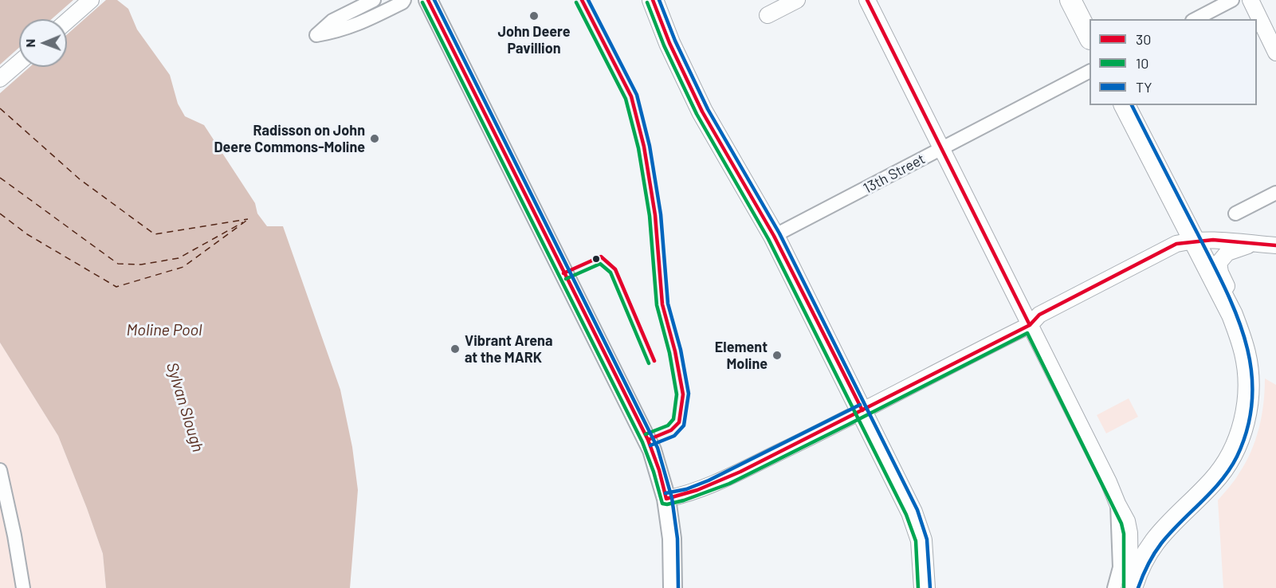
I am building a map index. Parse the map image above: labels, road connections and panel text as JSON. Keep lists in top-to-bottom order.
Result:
{
  "streets": {
    "street": ["13th Street"]
  },
  "water": ["Moline Pool", "Sylvan Slough"],
  "places": [
    "John Deere Pavillion",
    "Radisson on John Deere Commons-Moline",
    "Vibrant Arena at the MARK",
    "Element Moline"
  ],
  "lines": ["transit line 30", "transit line TY", "transit line 10"],
  "legend": ["30", "10", "TY"],
  "north": "left"
}
